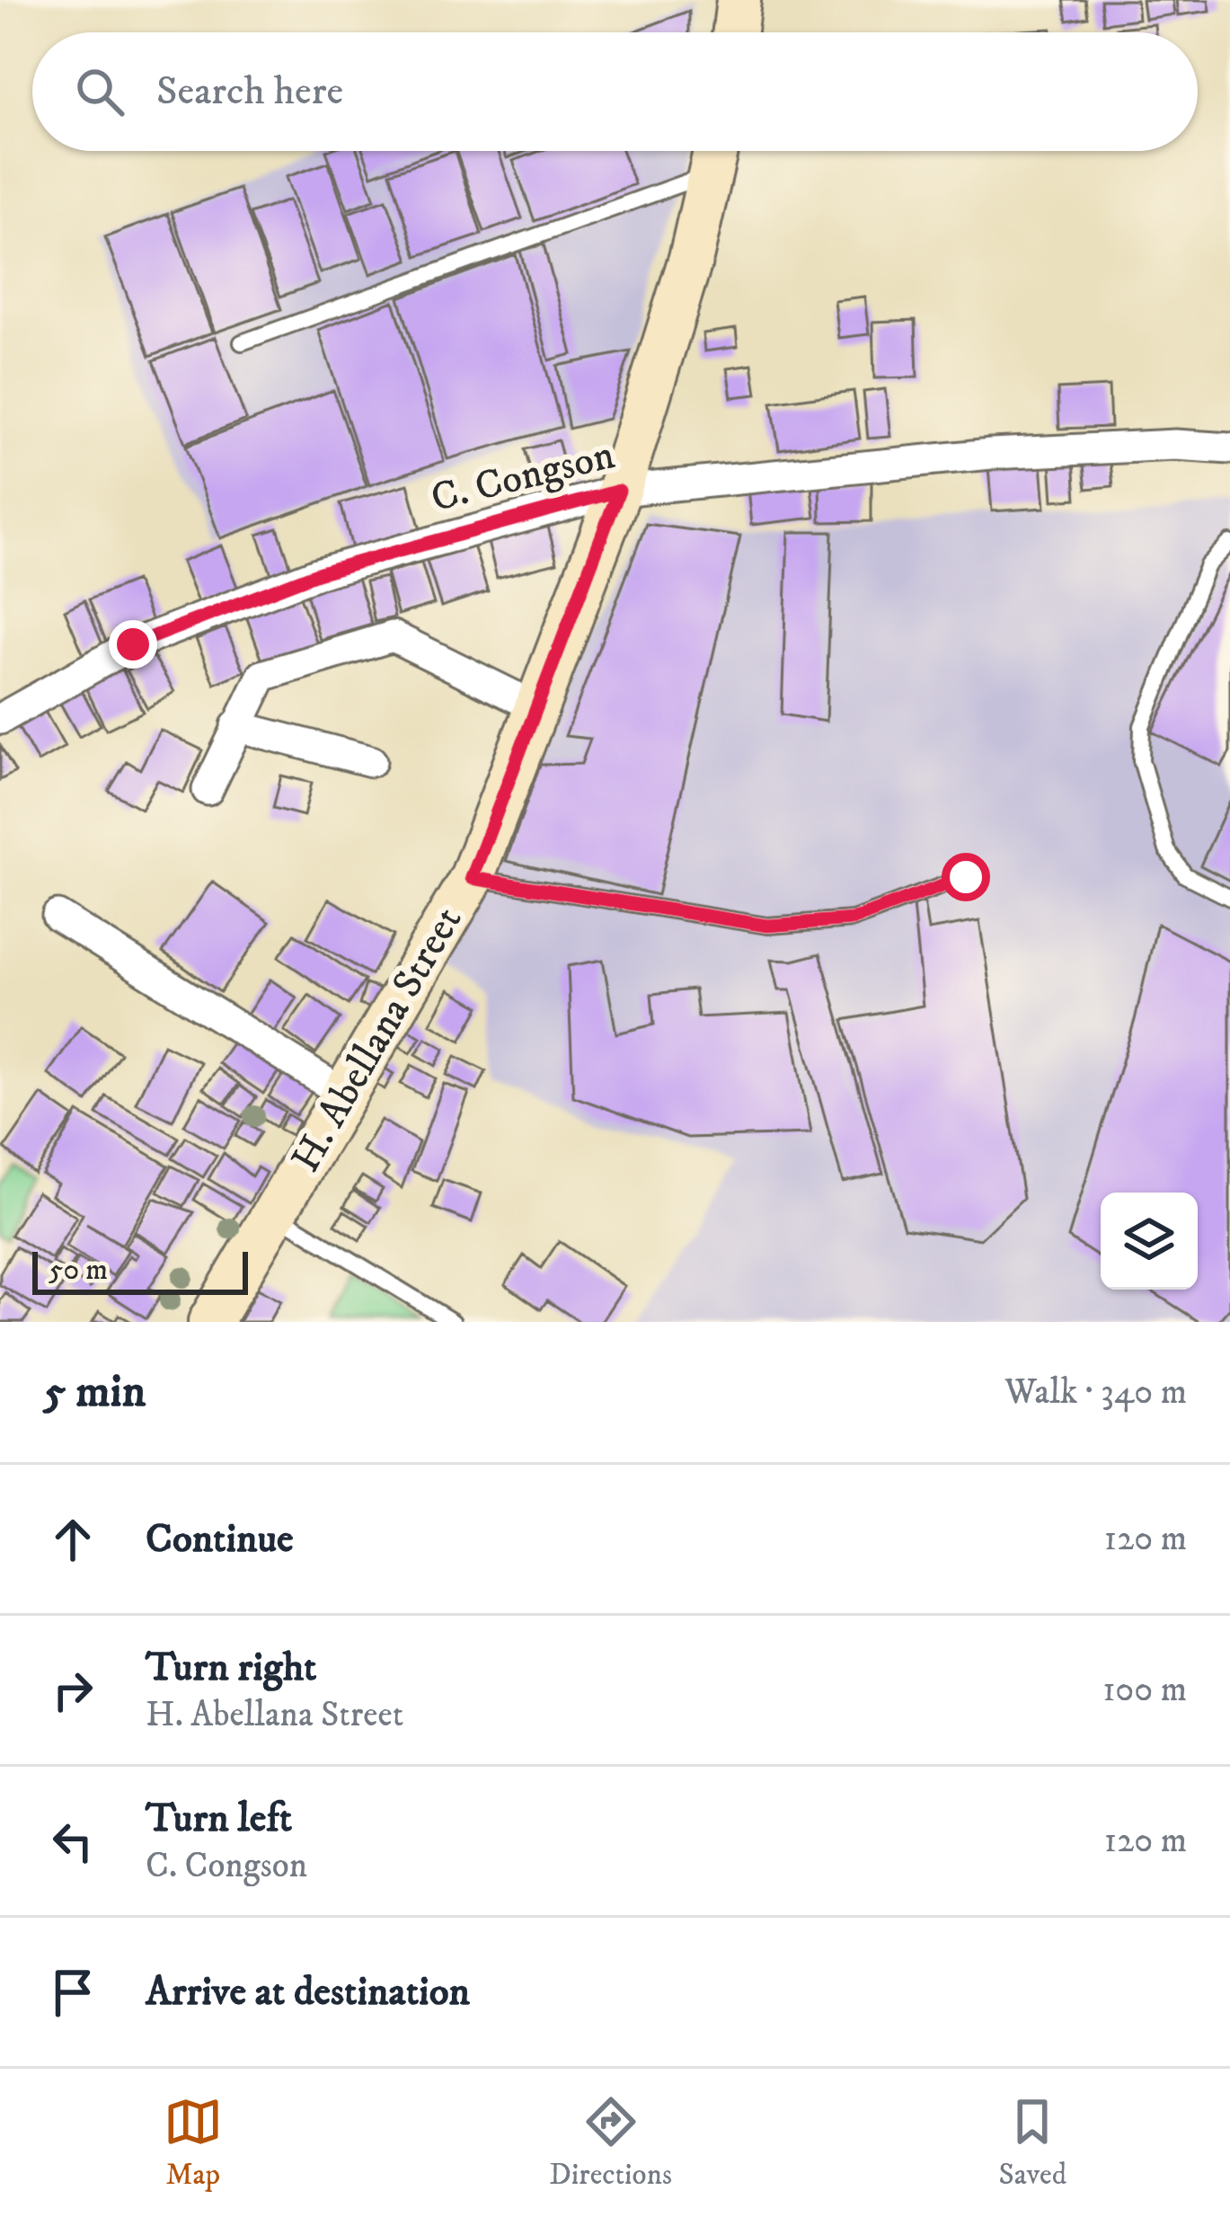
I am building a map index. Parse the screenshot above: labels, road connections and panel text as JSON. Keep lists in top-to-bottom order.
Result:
{
  "streets": {
    "main road": ["H. Abellana Street"],
    "street": ["C. Congson"]
  },
  "crossings": [
    ["C. Congson", "H. Abellana Street"]
  ],
  "scale_bar": "50 m",
  "page": {
    "search": "Search here",
    "scale": "50 m",
    "heading": ["5 min", "Walk · 340 m"],
    "list": [
      ["Continue", "120 m"],
      ["Turn right", "H. Abellana Street", "100 m"],
      ["Turn left", "C. Congson", "120 m"],
      "Arrive at destination"
    ],
    "nav": ["Map", "Directions", "Saved"]
  }
}
